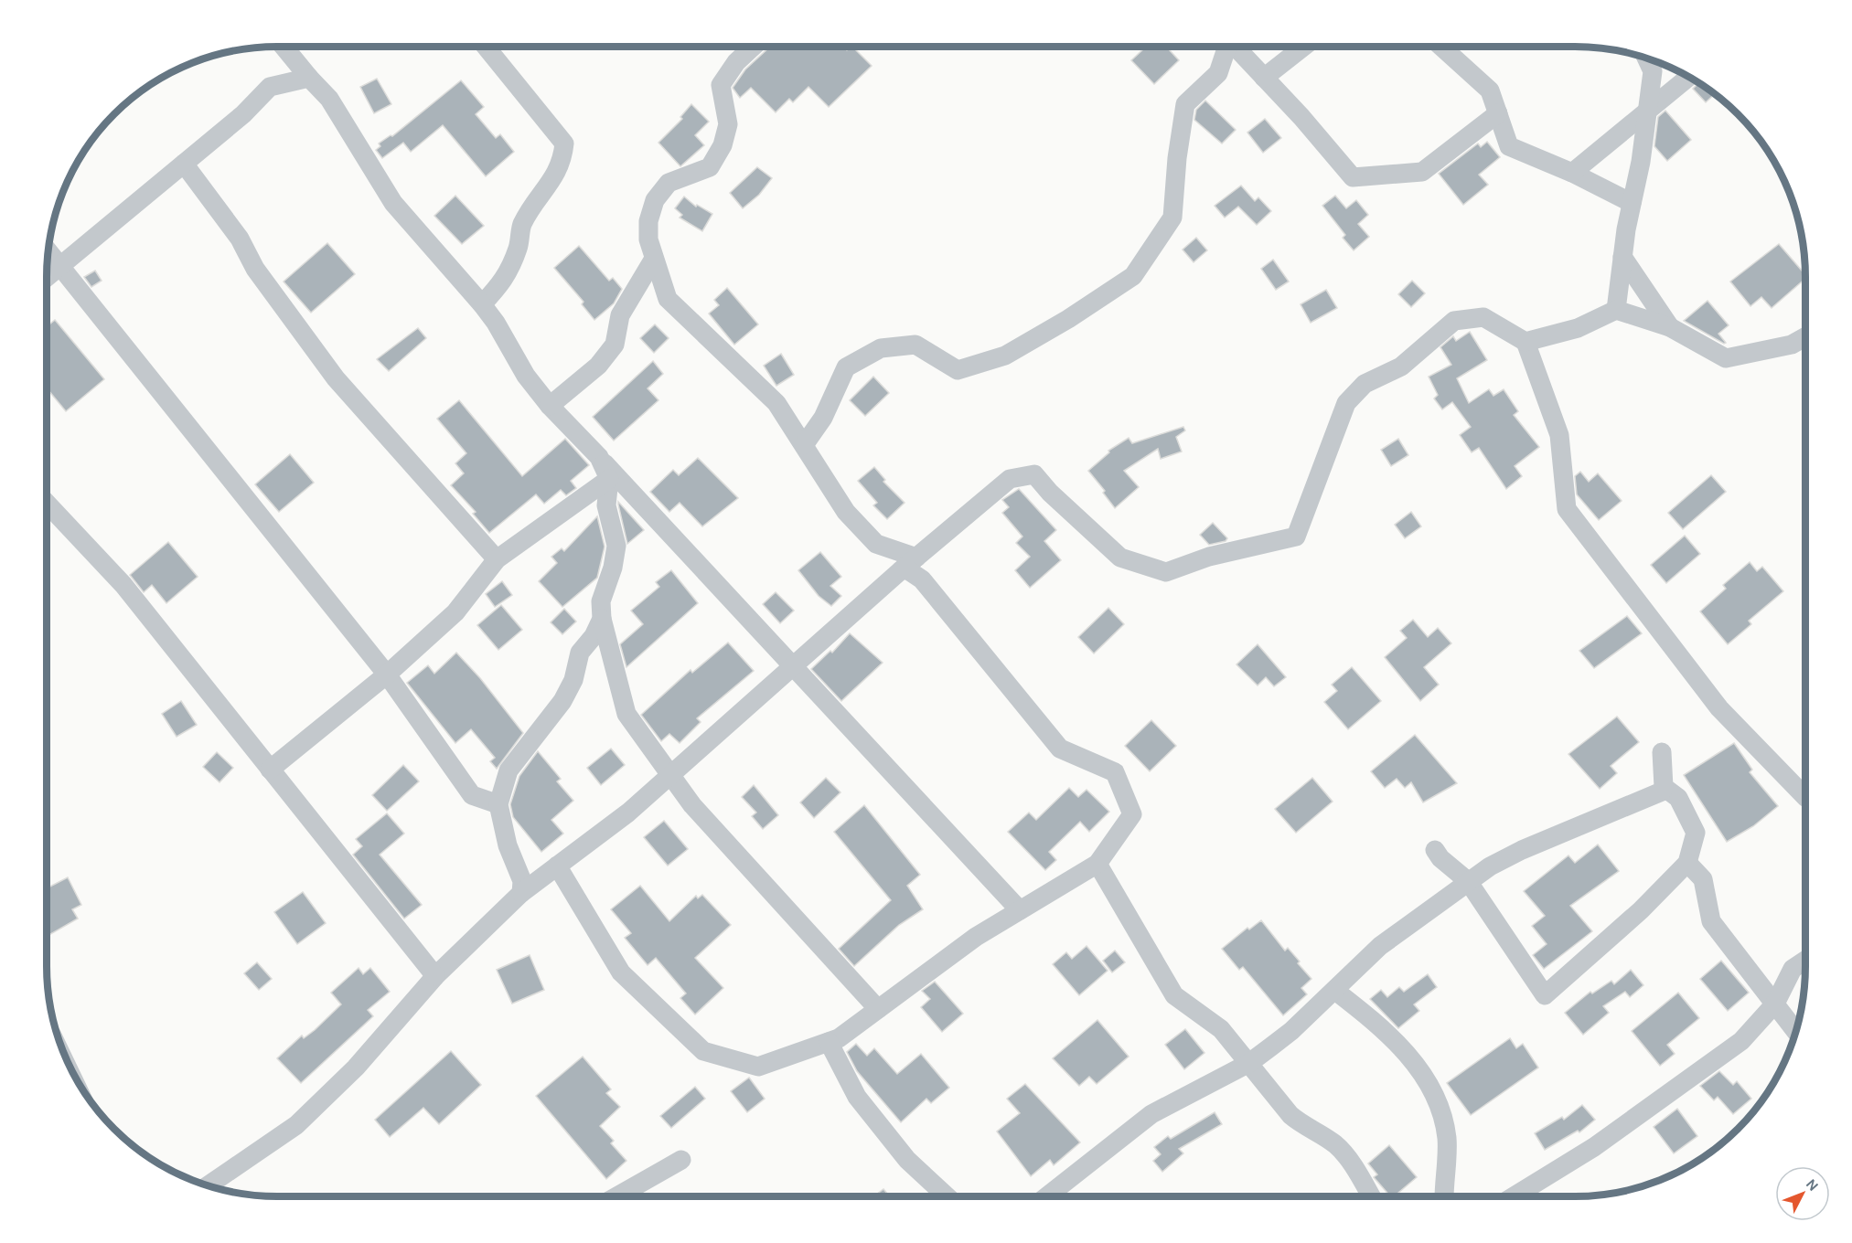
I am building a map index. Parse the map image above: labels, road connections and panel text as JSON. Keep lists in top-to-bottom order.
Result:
{
  "north": "top right"
}
